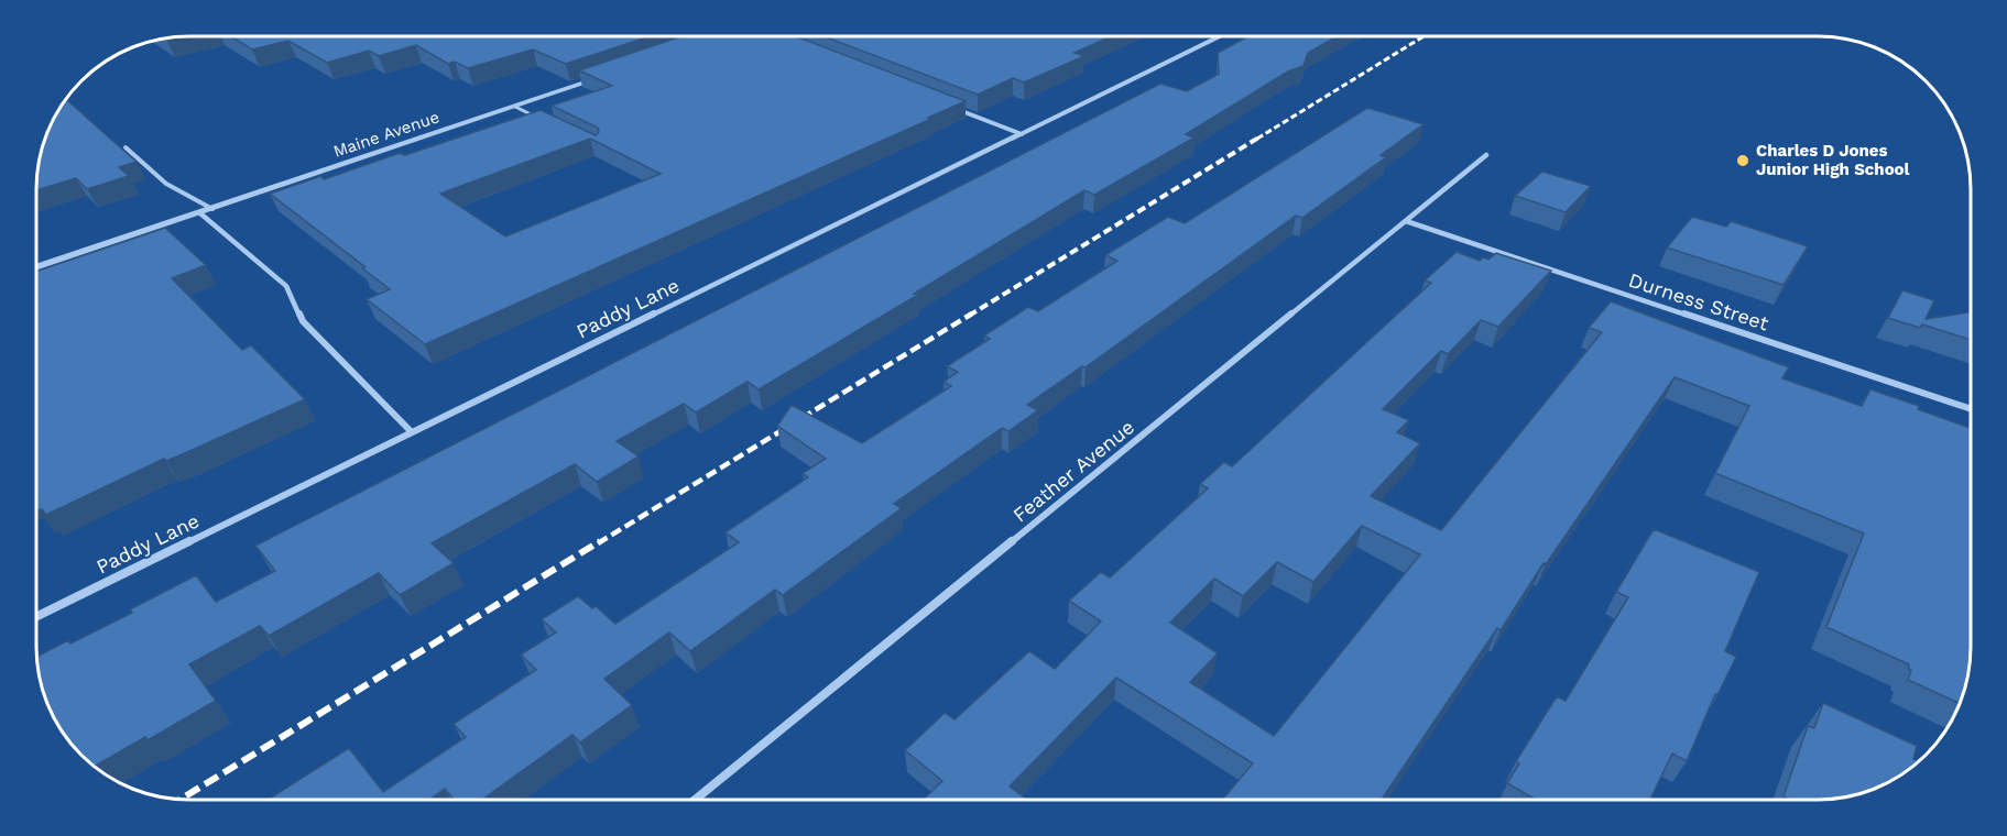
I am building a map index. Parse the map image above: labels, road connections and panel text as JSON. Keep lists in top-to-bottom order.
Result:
{
  "streets": {
    "street": [
      "Maine Avenue",
      "Durness Street",
      "Paddy Lane",
      "Feather Avenue"
    ]
  },
  "crossings": [
    ["Durness Street", "Feather Avenue"]
  ],
  "places": ["Charles D Jones Junior High School"]
}
